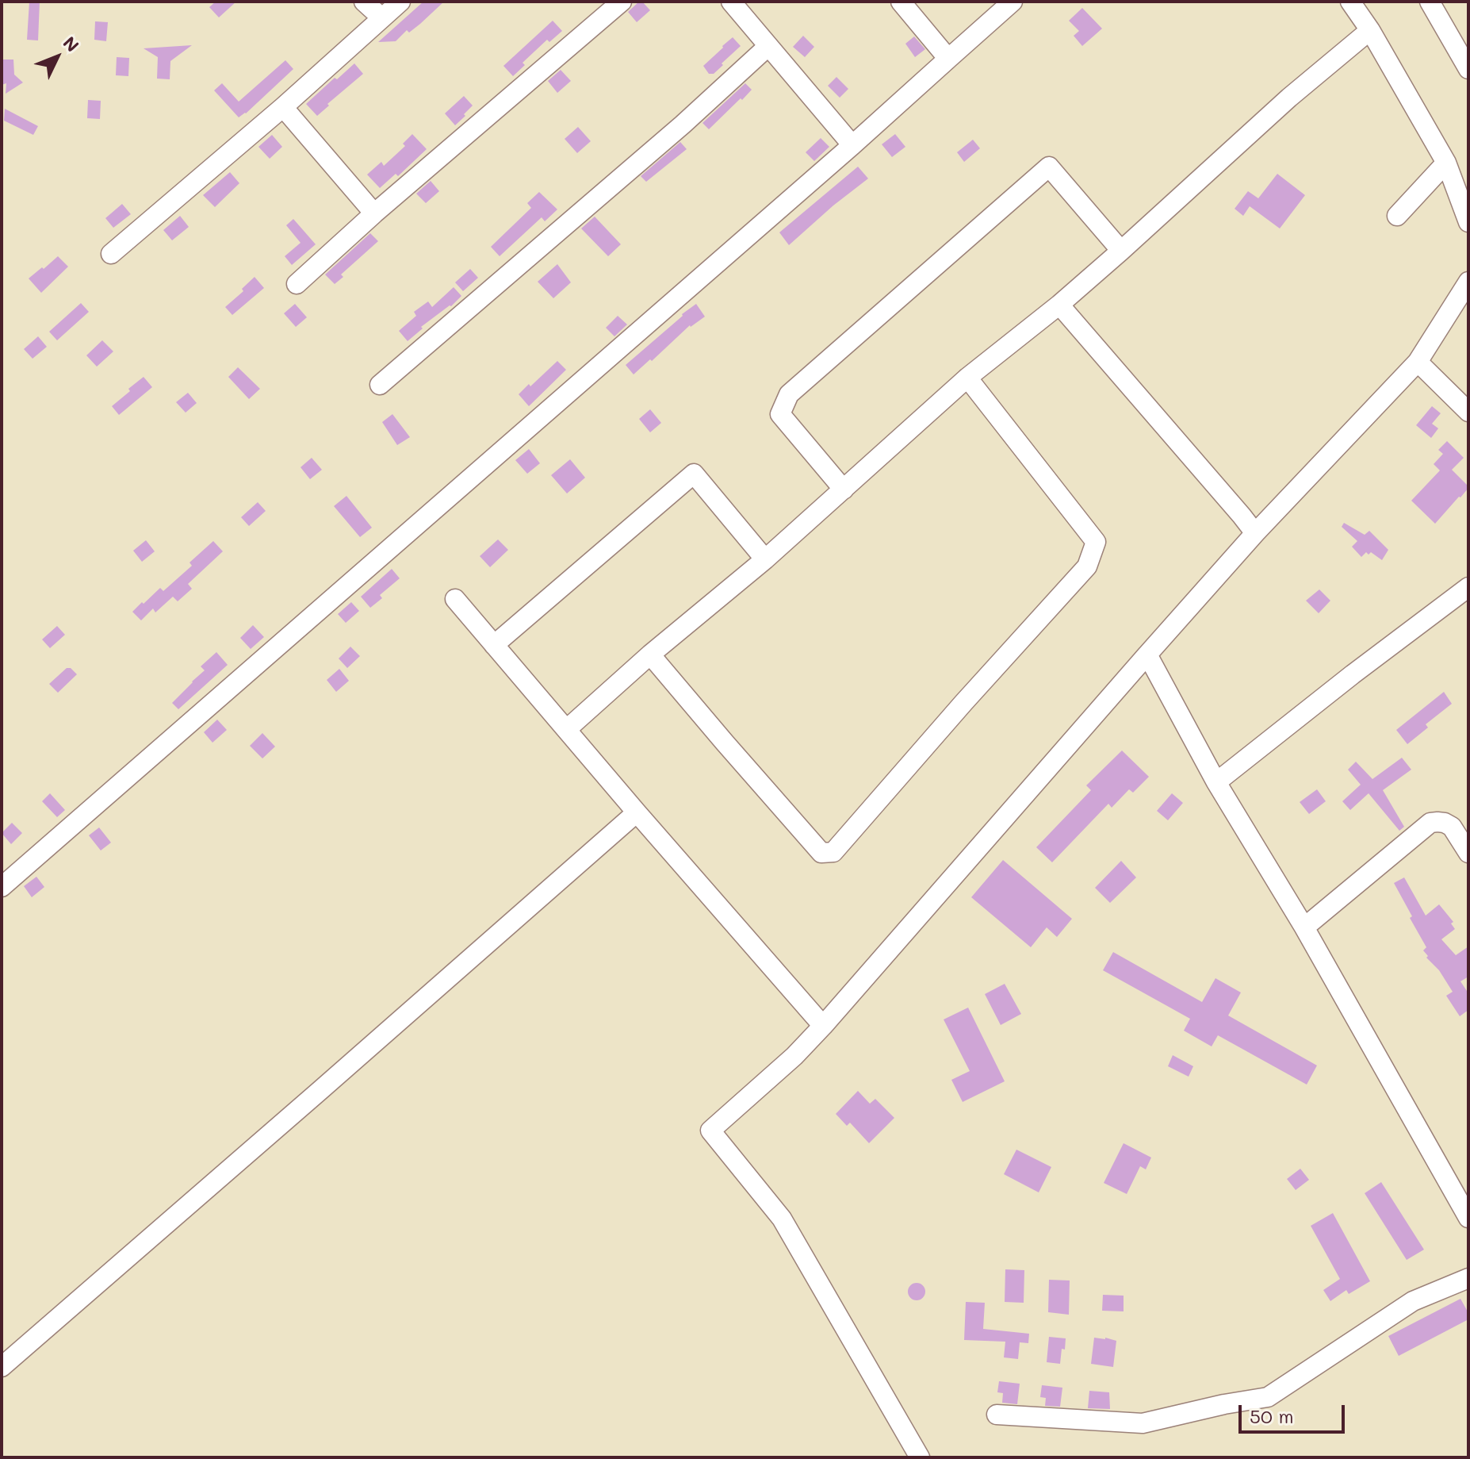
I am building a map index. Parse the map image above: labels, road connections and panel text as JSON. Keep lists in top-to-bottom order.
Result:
{
  "scale_bar": "50 m",
  "north": "top right"
}
